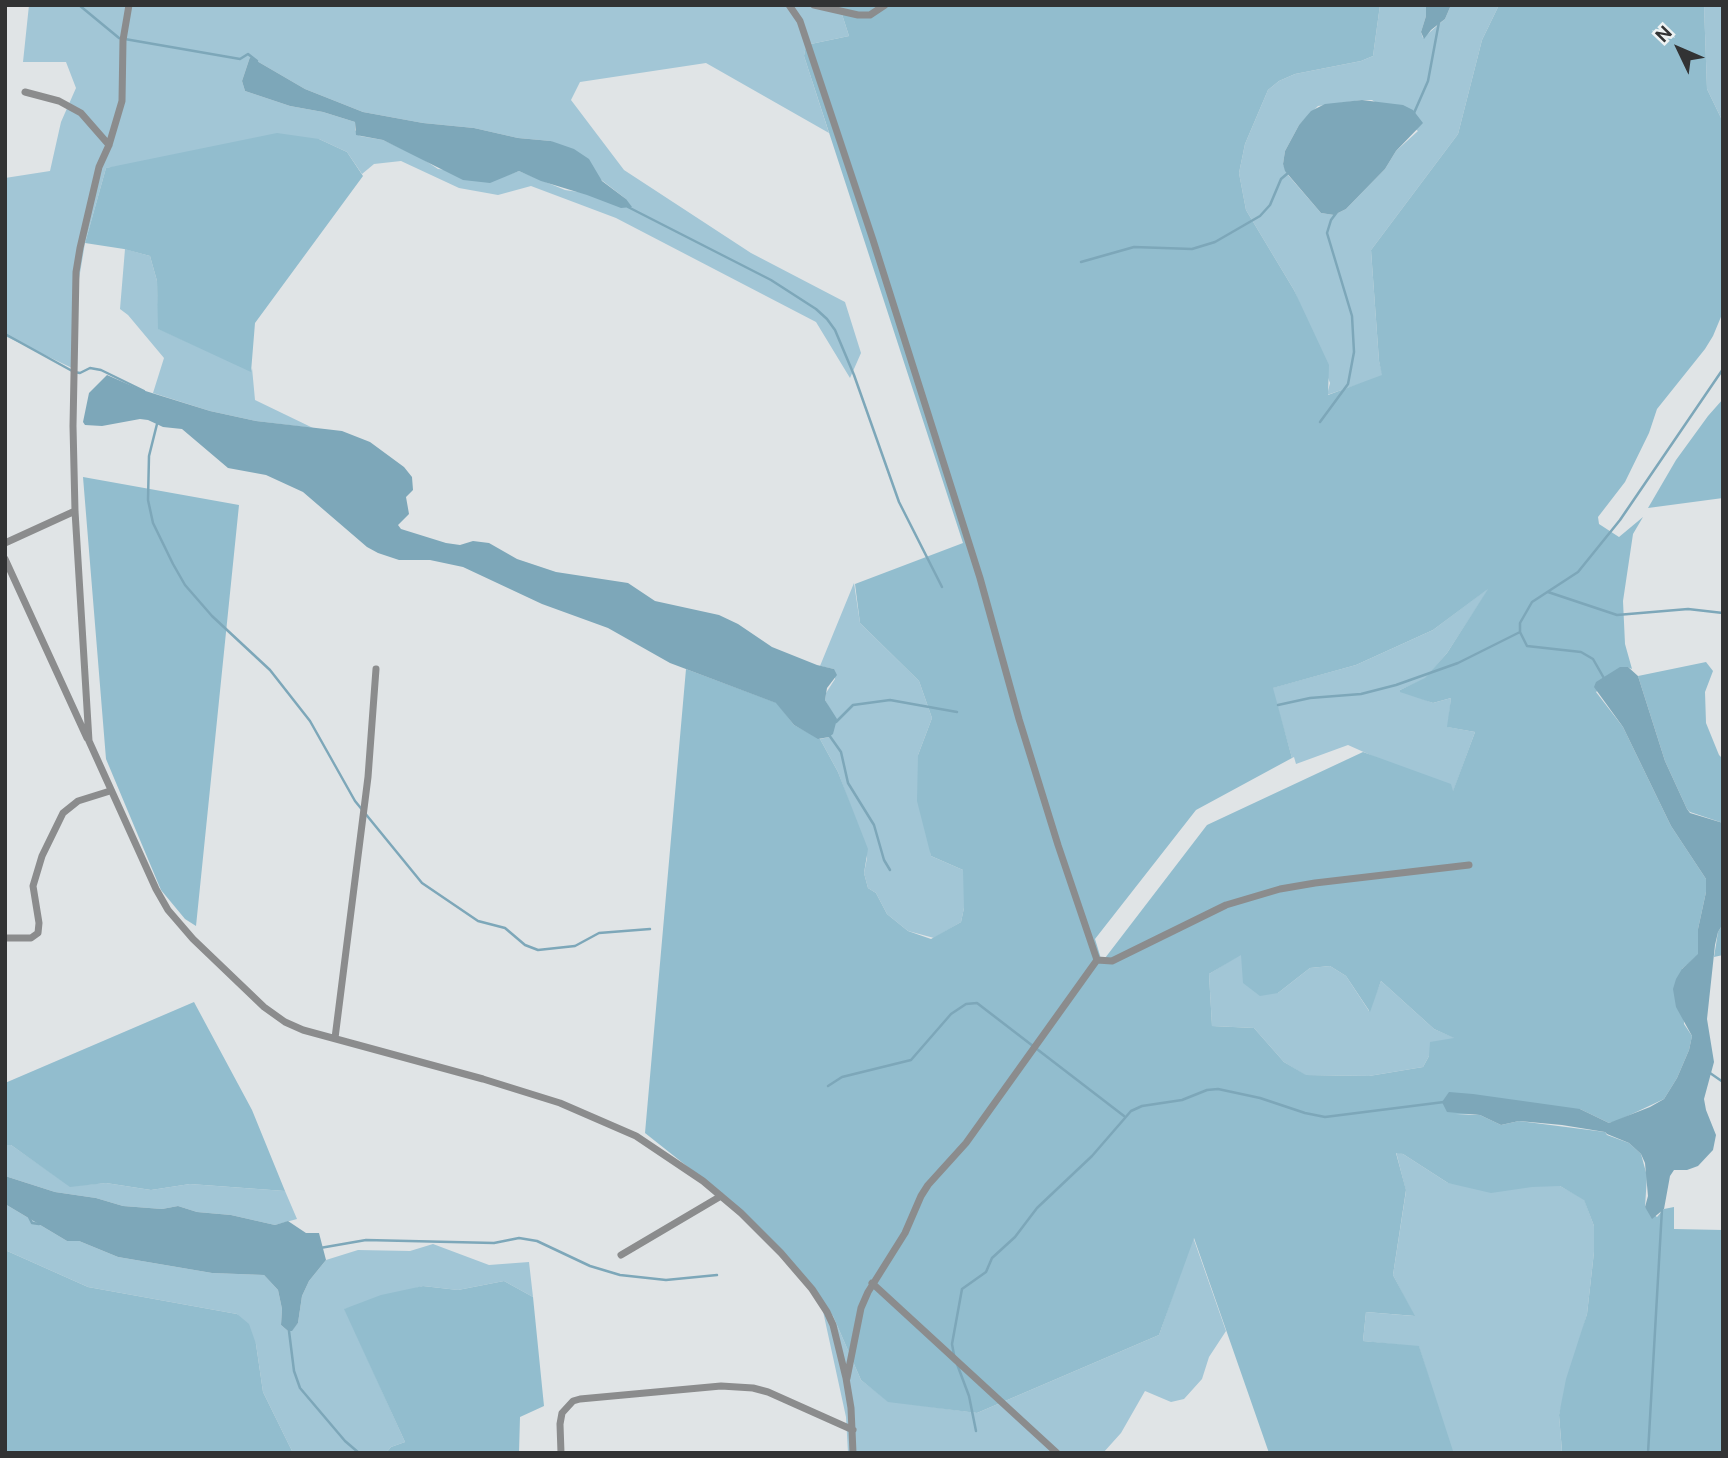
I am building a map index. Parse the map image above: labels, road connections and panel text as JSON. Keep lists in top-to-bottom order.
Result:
{
  "north": "top left"
}
